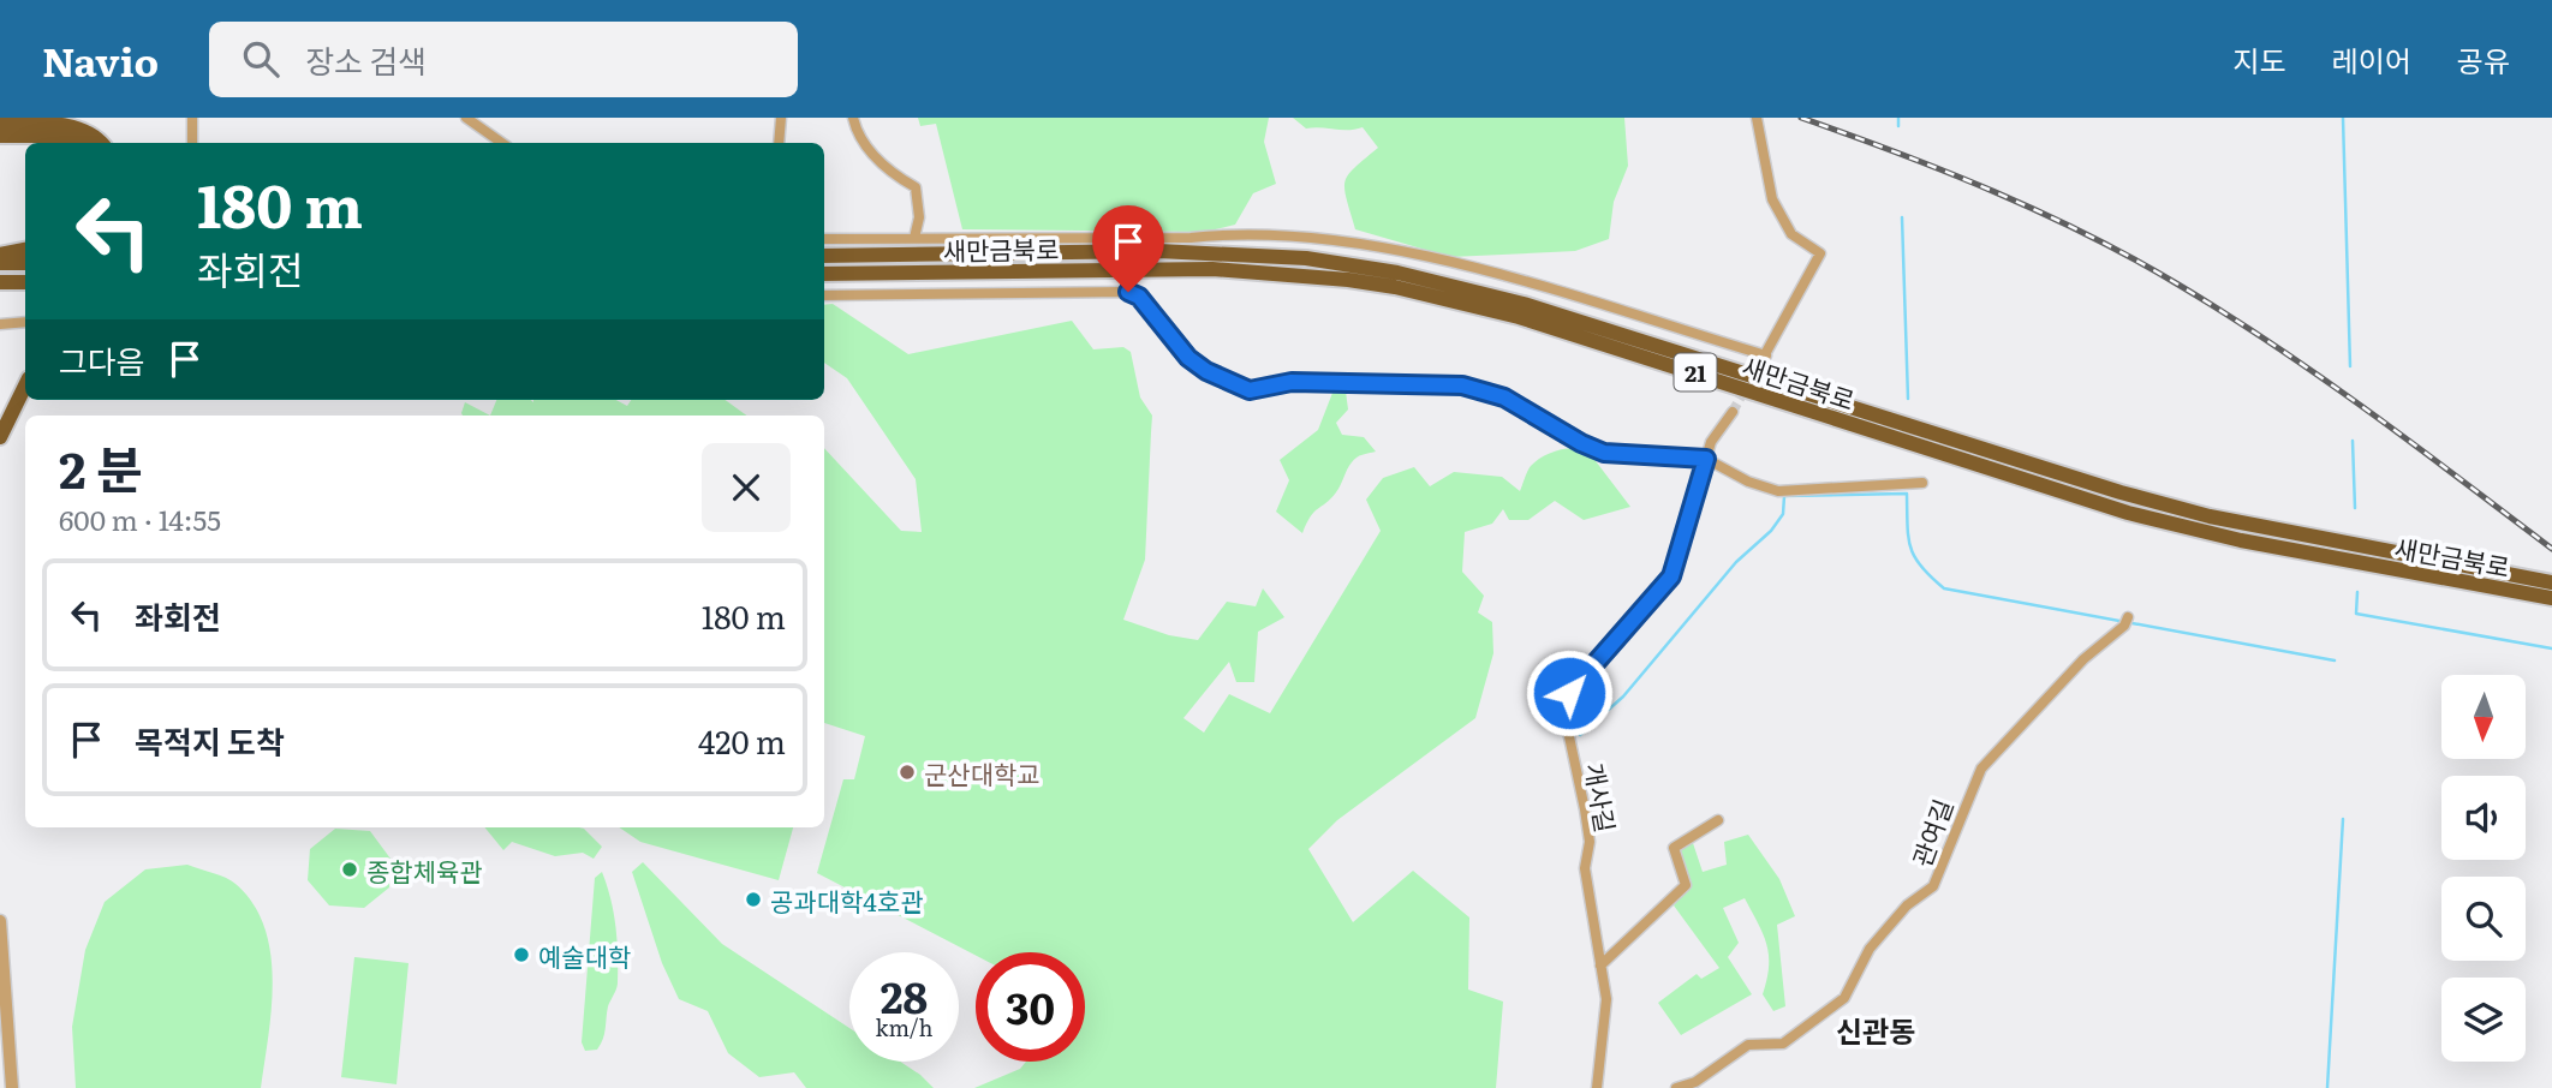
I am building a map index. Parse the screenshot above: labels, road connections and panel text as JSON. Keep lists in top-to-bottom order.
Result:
{
  "streets": {
    "highway": ["새만금북로", "21"],
    "street": ["개사길", "관여길"]
  },
  "districts": ["신관동"],
  "places": [
    "군산대학교",
    "종합체육관",
    "공과대학4호관",
    "예술대학"
  ],
  "north": "bottom",
  "page": {
    "header": "Navio",
    "search": "장소 검색",
    "nav": ["지도", "레이어", "공유"],
    "turn": ["180 m", "좌회전"],
    "then": "그다음",
    "heading": ["2 분", "600 m · 14:55"],
    "list": [
      {
        "name": "좌회전",
        "value": "180 m"
      },
      {
        "name": "목적지 도착",
        "value": "420 m"
      }
    ],
    "speed": "28 km/h",
    "limit": "30"
  }
}
